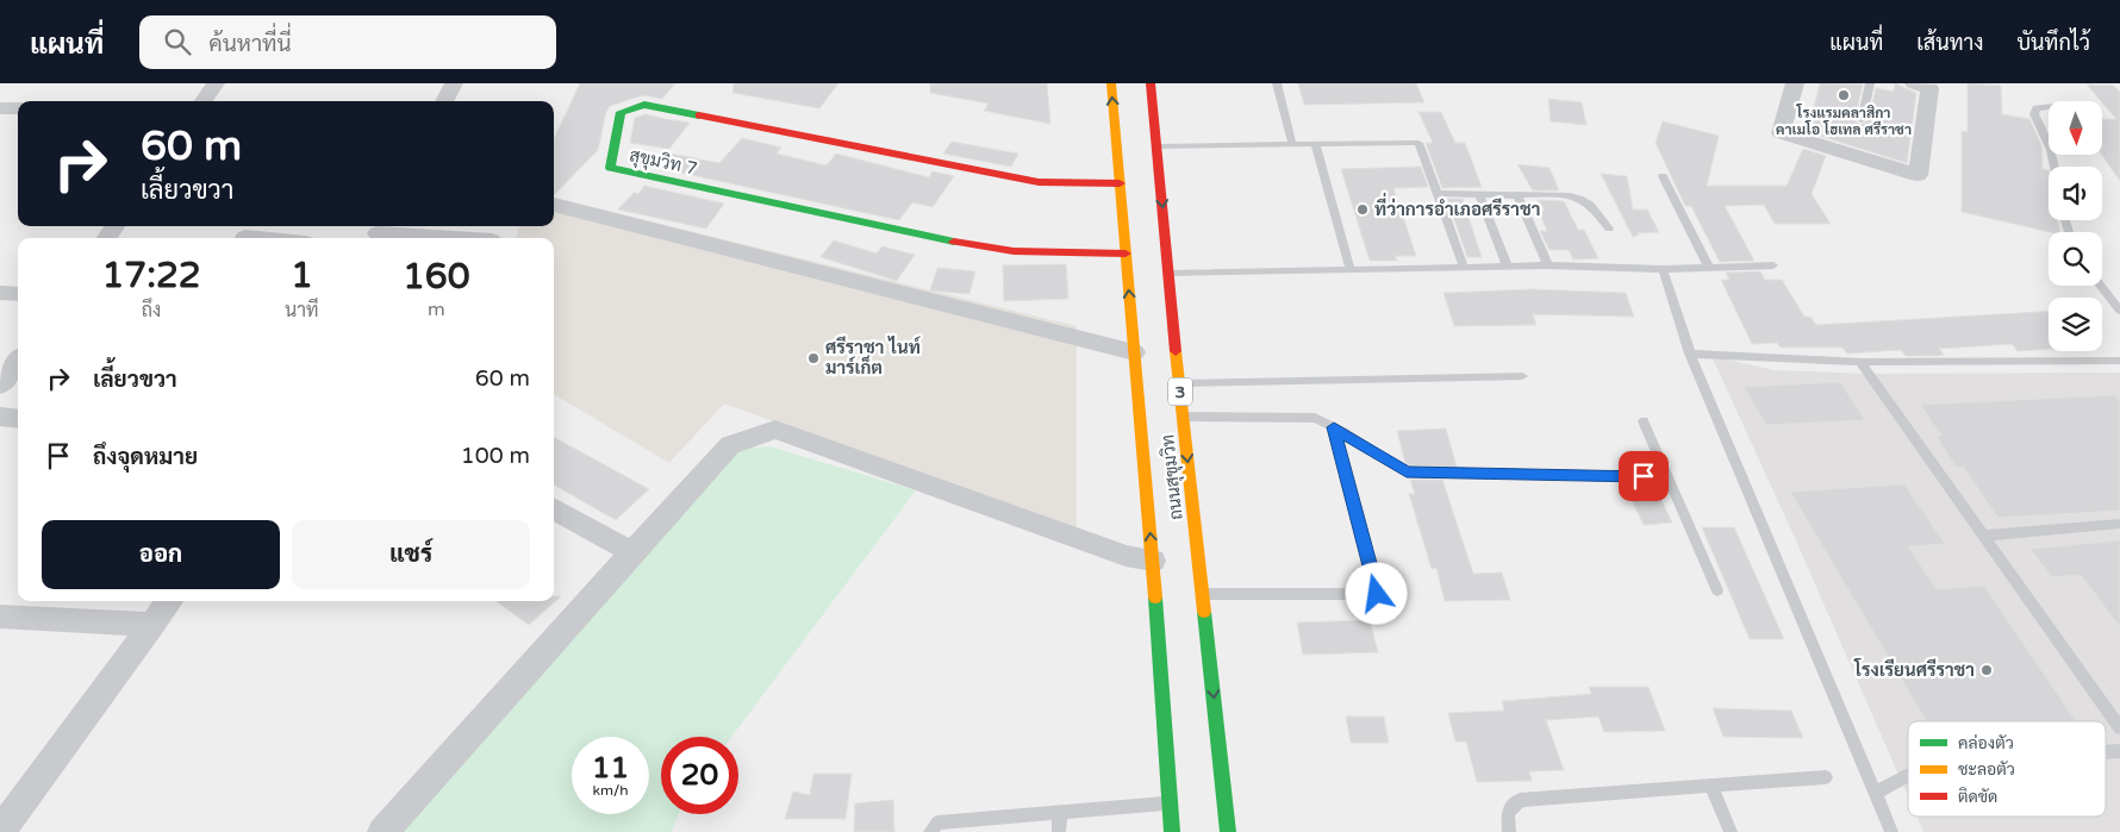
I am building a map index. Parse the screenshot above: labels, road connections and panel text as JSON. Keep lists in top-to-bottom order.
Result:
{
  "streets": {
    "main road": ["สุขุมวิท 7", "3", "ถนนสุขุมวิท"]
  },
  "crossings": [
    ["สุขุมวิท 7", "ถนนสุขุมวิท"]
  ],
  "places": [
    "โรงแรมคลาสิกา คาเมโอ โฮเทล ศรีราชา",
    "ที่ว่าการอำเภอศรีราชา",
    "ศรีราชา ไนท์ มาร์เก็ต",
    "โรงเรียนศรีราชา"
  ],
  "legend": ["คล่องตัว", "ชะลอตัว", "ติดขัด"],
  "north": "bottom",
  "page": {
    "header": "แผนที่",
    "search": "ค้นหาที่นี่",
    "nav": ["แผนที่", "เส้นทาง", "บันทึกไว้"],
    "turn": ["60 m", "เลี้ยวขวา"],
    "eta": [
      "17:22",
      "ถึง",
      "1",
      "นาที",
      "160",
      "m"
    ],
    "list": [
      {
        "name": "เลี้ยวขวา",
        "value": "60 m"
      },
      {
        "name": "ถึงจุดหมาย",
        "value": "100 m"
      }
    ],
    "buttons": ["ออก", "แชร์"],
    "speed": "11 km/h",
    "limit": "20"
  }
}
